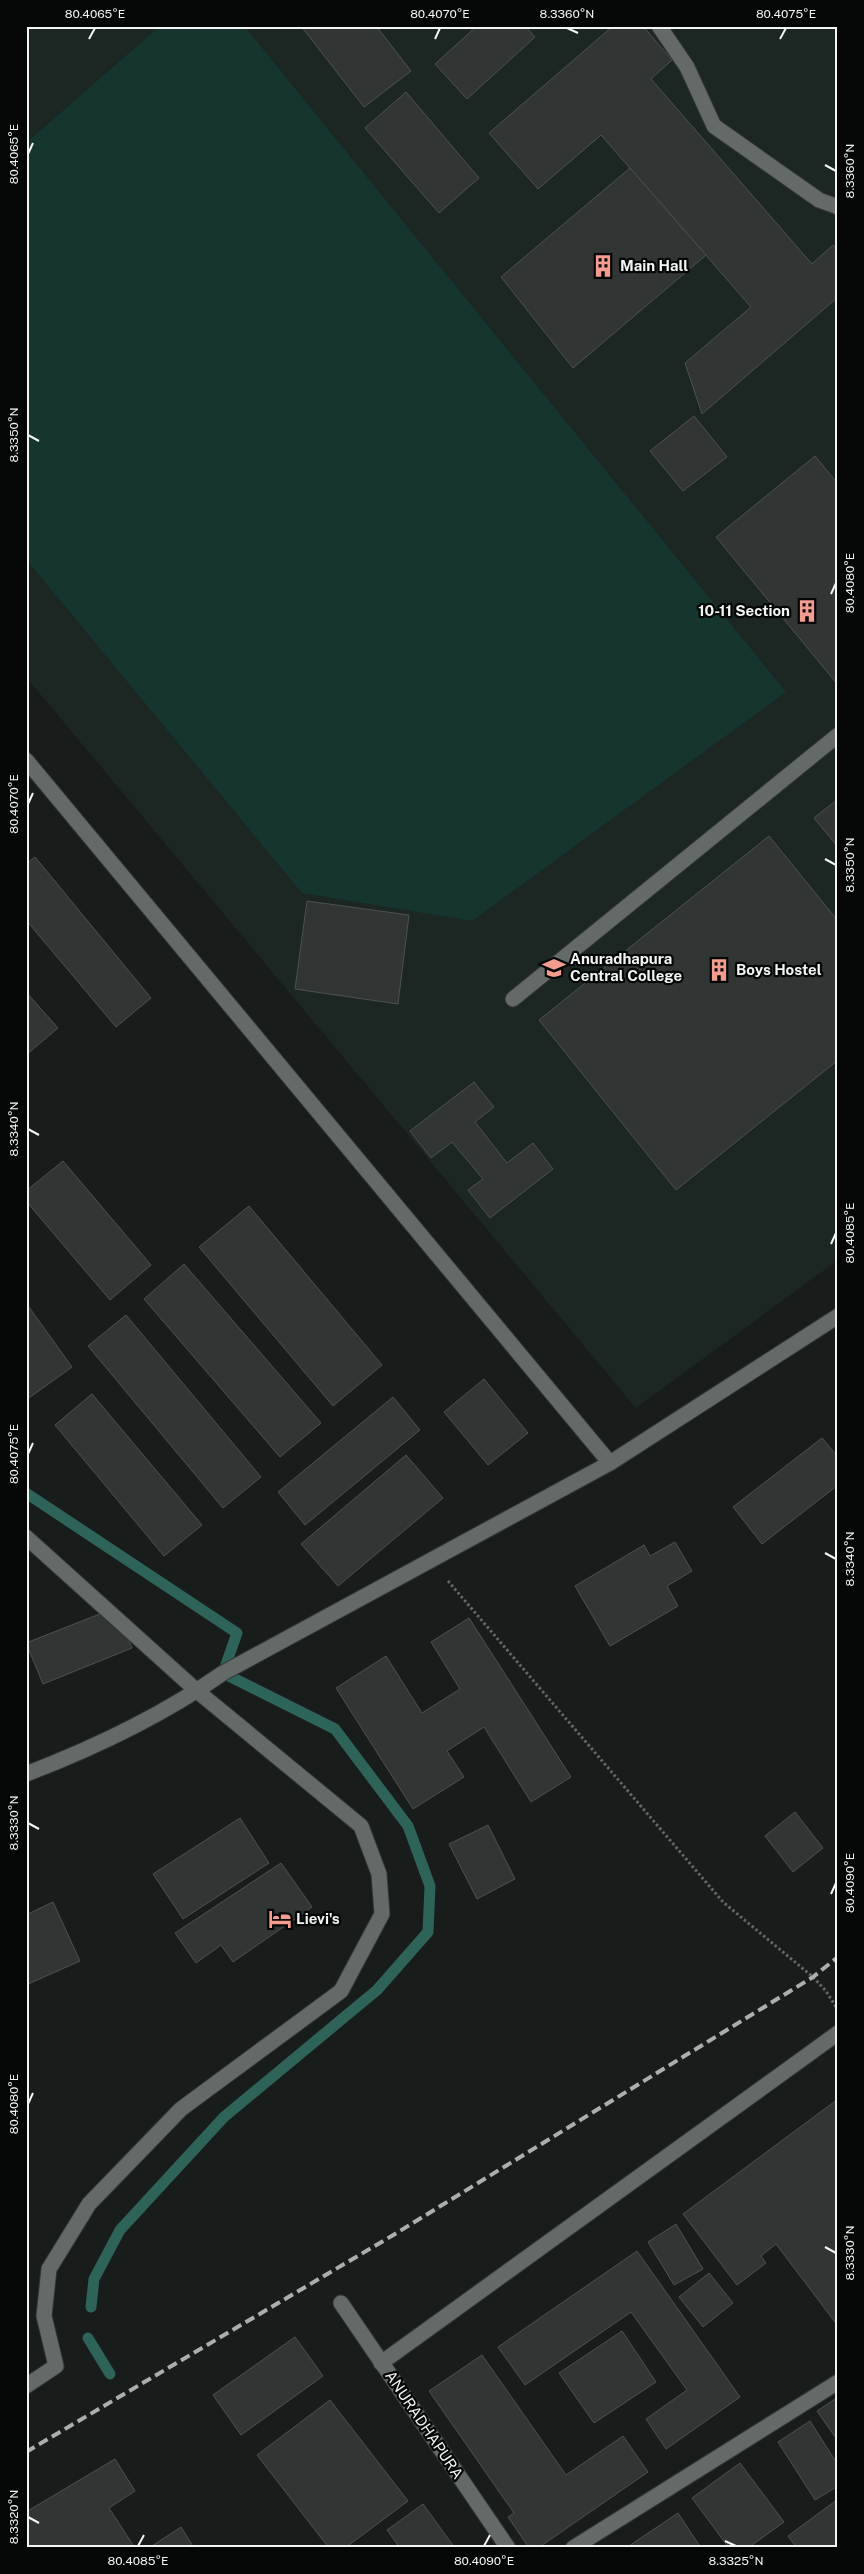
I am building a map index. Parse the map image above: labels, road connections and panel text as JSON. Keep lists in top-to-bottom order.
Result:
{
  "streets": {
    "street": ["ANURADHAPURA"]
  },
  "places": {
    "building": ["Main Hall", "10-11 Section", "Boys Hostel"],
    "school or university": ["Anuradhapura Central College"],
    "hotel": ["Lievi's"]
  },
  "coordinates": [
    "80.4065°E",
    "80.4070°E",
    "8.3360°N",
    "80.4075°E",
    "8.3350°N",
    "80.4080°E",
    "8.3340°N",
    "80.4085°E",
    "8.3330°N",
    "80.4090°E",
    "8.3320°N",
    "8.3325°N"
  ]
}
